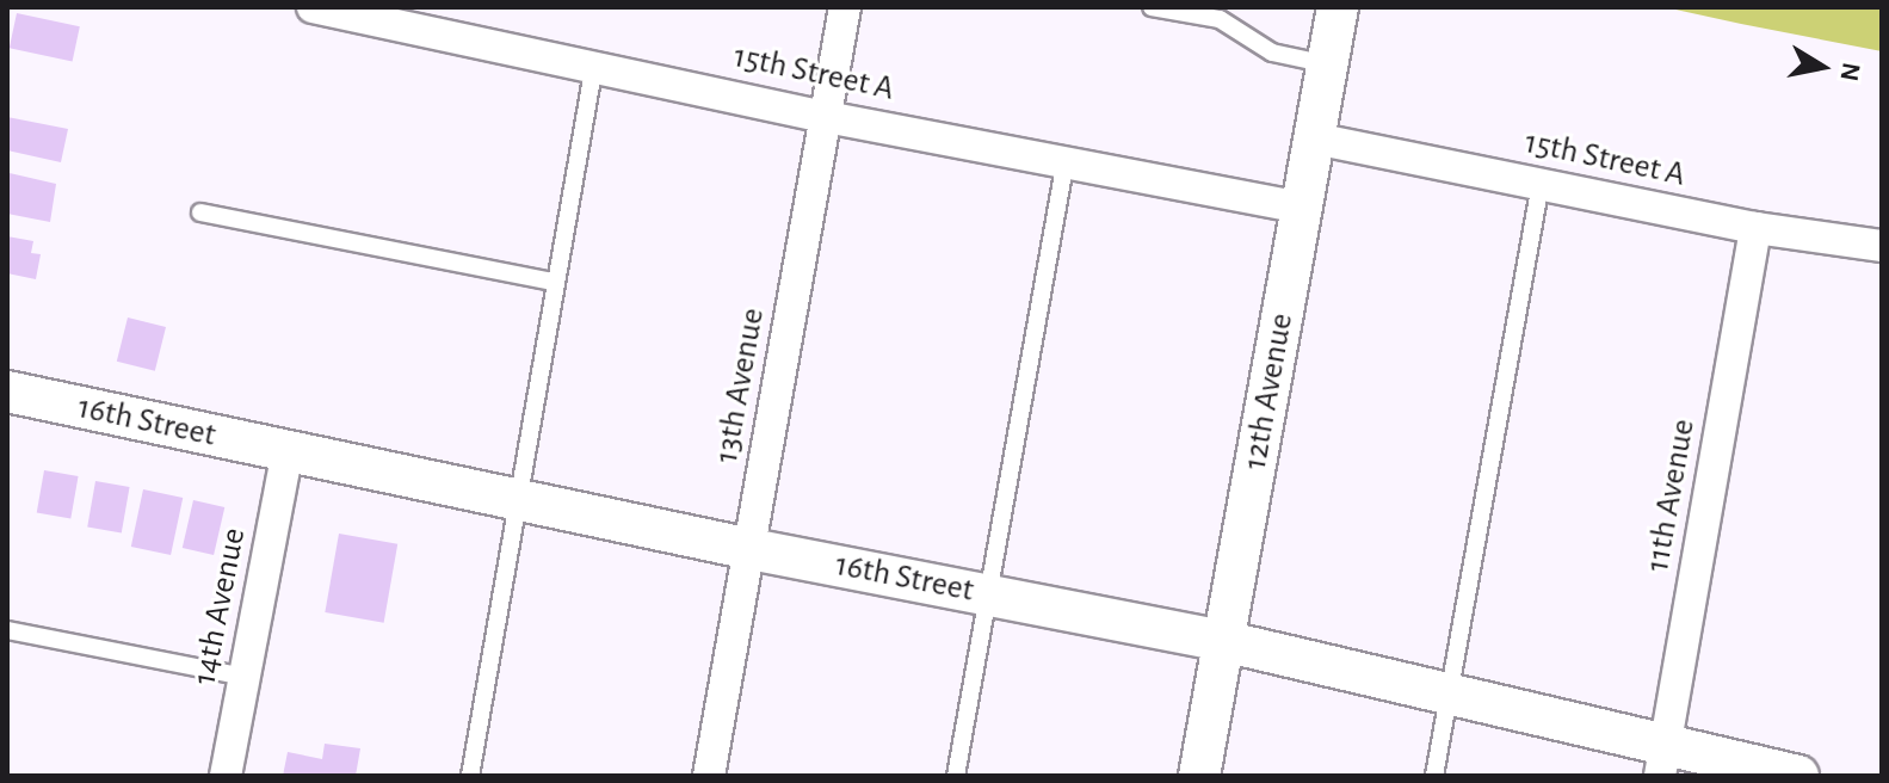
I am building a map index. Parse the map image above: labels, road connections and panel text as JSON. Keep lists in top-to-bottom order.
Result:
{
  "streets": {
    "street": [
      "15th Street A",
      "13th Avenue",
      "12th Avenue",
      "16th Street",
      "11th Avenue",
      "14th Avenue"
    ]
  },
  "crossings": [
    ["15th Street A", "13th Avenue"],
    ["15th Street A", "12th Avenue"],
    ["15th Street A", "11th Avenue"],
    ["13th Avenue", "16th Street"],
    ["12th Avenue", "16th Street"],
    ["16th Street", "11th Avenue"],
    ["16th Street", "14th Avenue"]
  ],
  "north": "right"
}
